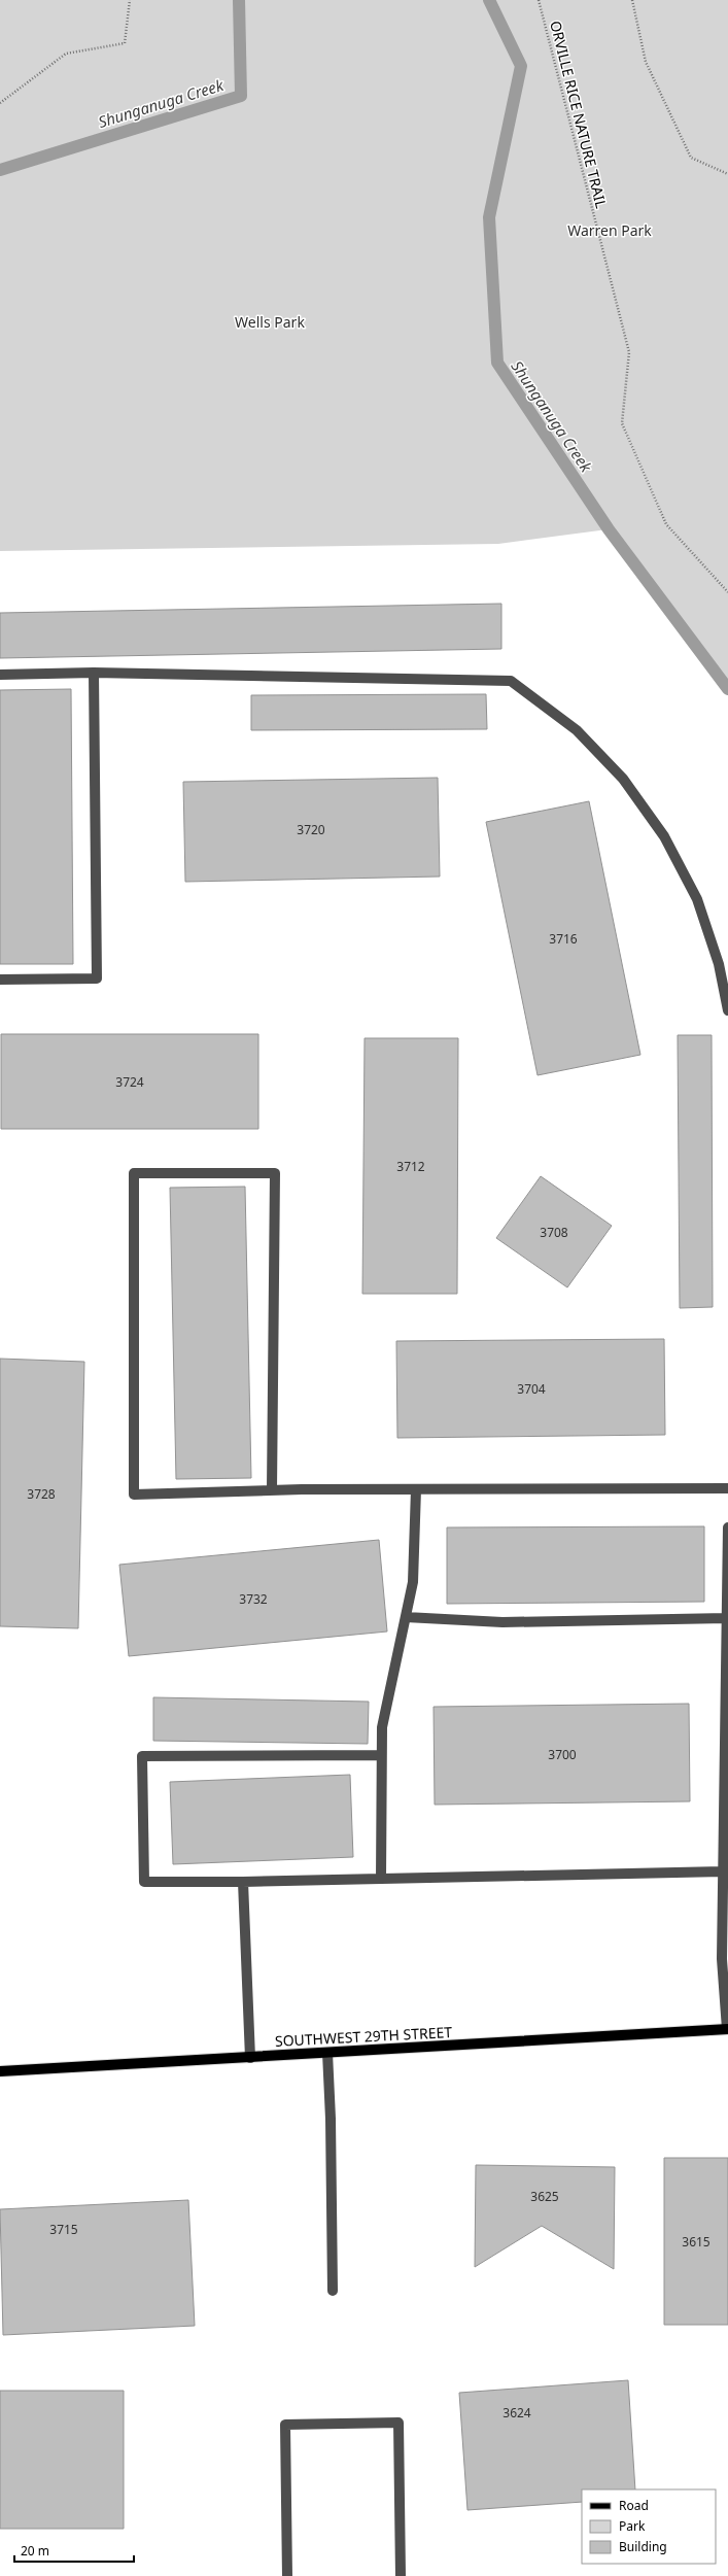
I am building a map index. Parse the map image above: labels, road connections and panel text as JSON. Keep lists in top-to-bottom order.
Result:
{
  "streets": {
    "main road": ["SOUTHWEST 29TH STREET"],
    "path": ["ORVILLE RICE NATURE TRAIL"]
  },
  "water": ["Shunganuga Creek"],
  "parks": ["Warren Park", "Wells Park"],
  "house_numbers": [
    "3720",
    "3716",
    "3724",
    "3712",
    "3708",
    "3704",
    "3728",
    "3732",
    "3700",
    "3625",
    "3715",
    "3615",
    "3624"
  ],
  "legend": ["Road", "Park", "Building"],
  "scale_bar": "20 m"
}
